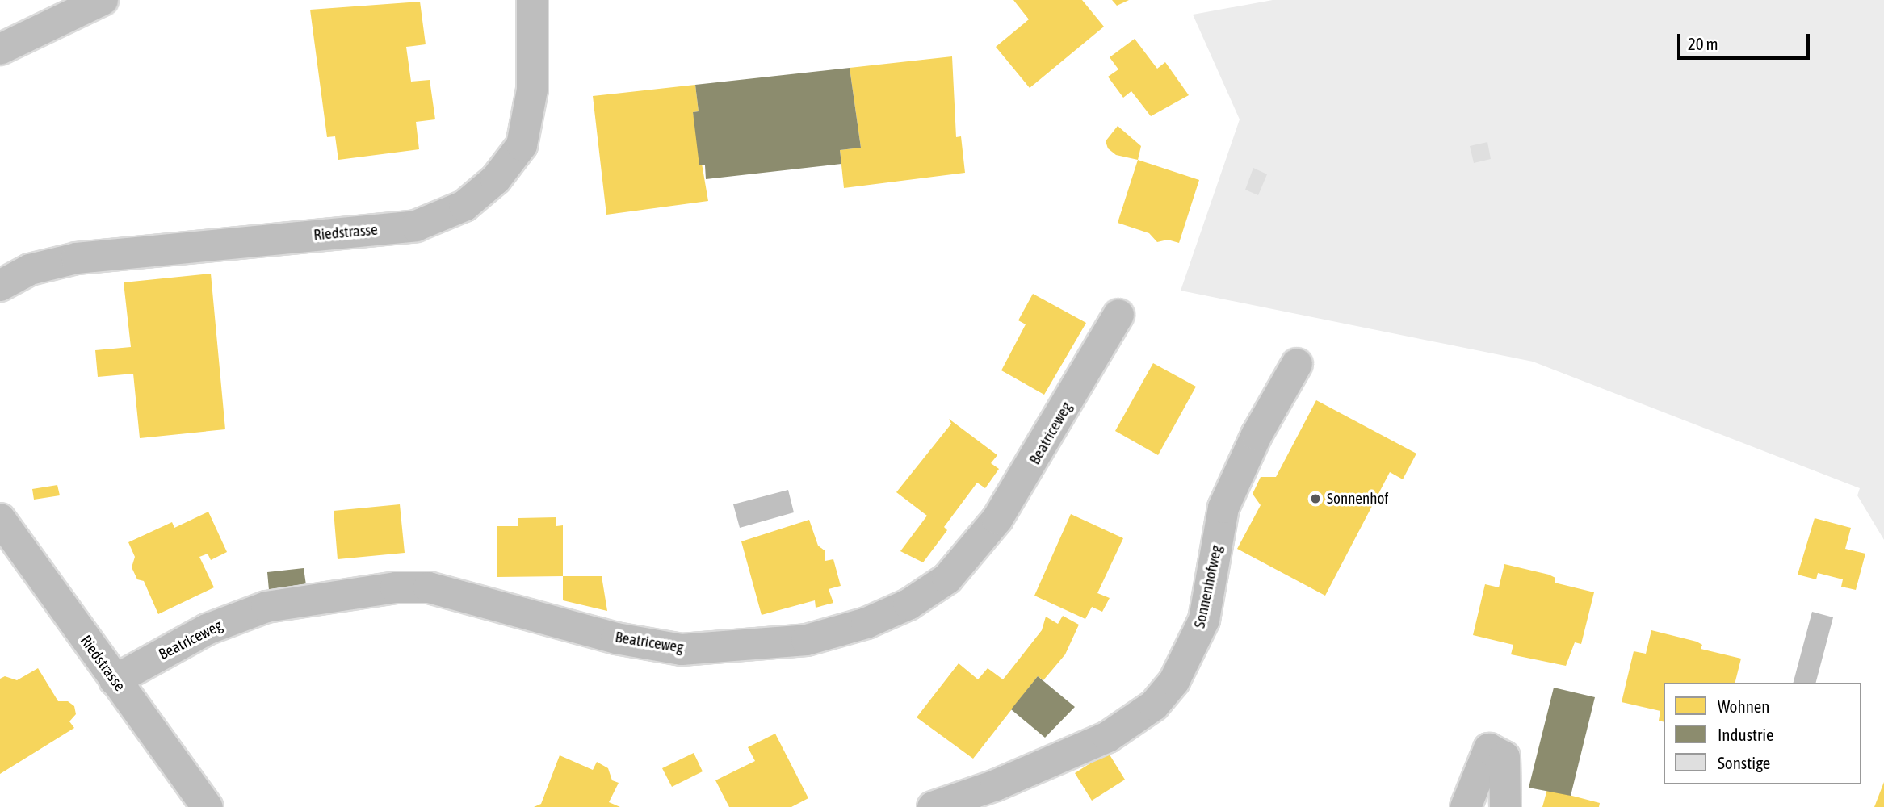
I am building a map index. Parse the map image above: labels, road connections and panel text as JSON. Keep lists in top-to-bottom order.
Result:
{
  "streets": {
    "street": ["Riedstrasse", "Beatriceweg", "Sonnenhofweg"]
  },
  "crossings": [
    ["Riedstrasse", "Beatriceweg"]
  ],
  "places": ["Sonnenhof"],
  "legend": ["Wohnen", "Industrie", "Sonstige"],
  "scale_bar": "20 m"
}
